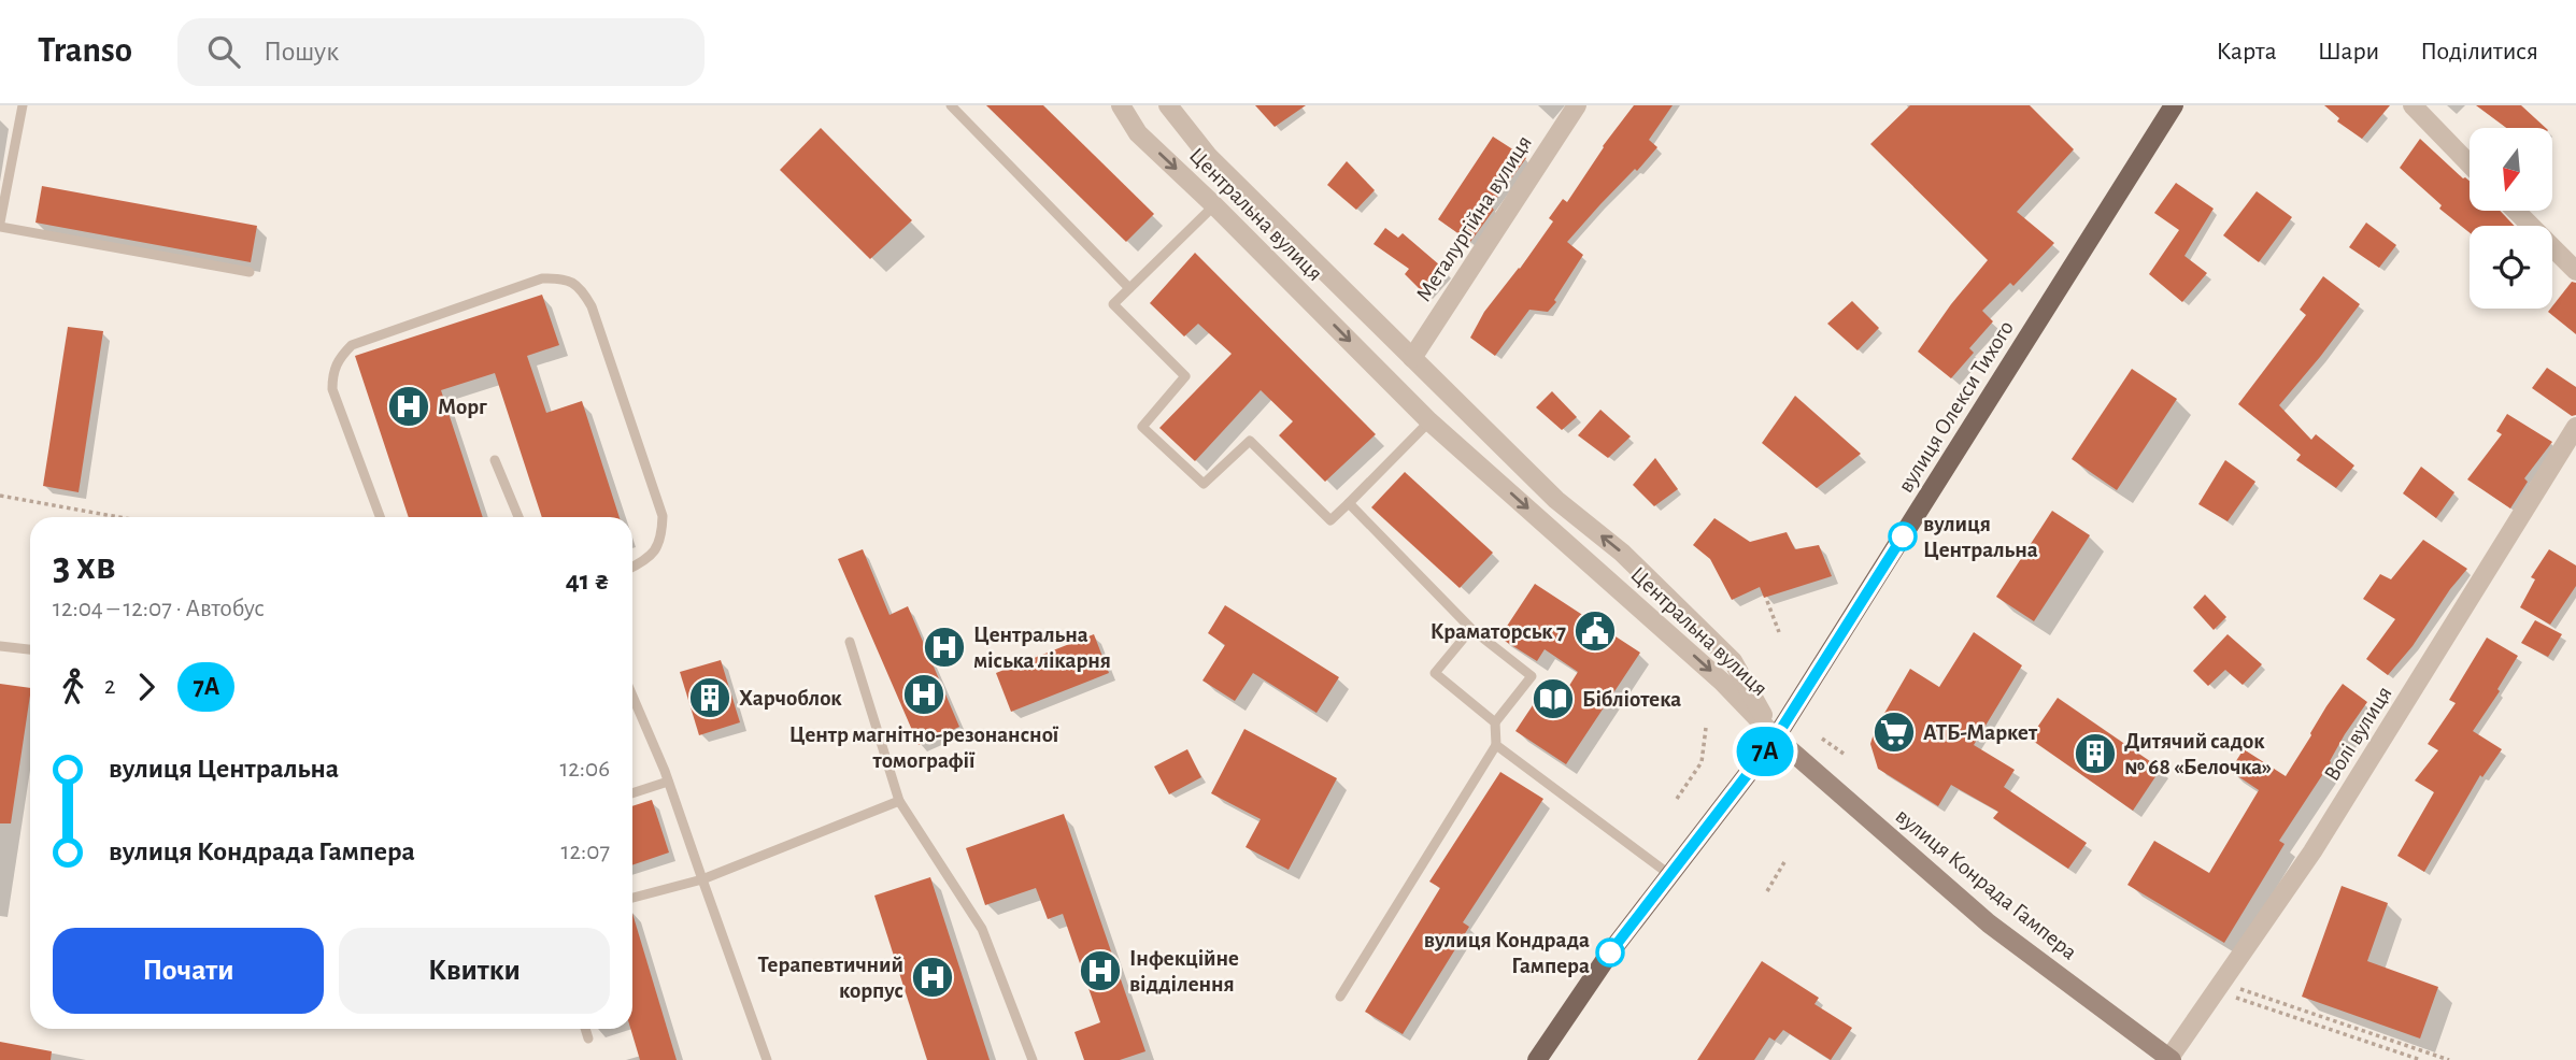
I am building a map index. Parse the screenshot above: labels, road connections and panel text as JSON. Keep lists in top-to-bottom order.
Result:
{
  "streets": {
    "main road": ["вулиця Олекси Тихого", "вулиця Конрада Гампера"],
    "street": ["Центральна вулиця", "Металургійна вулиця", "Волі вулиця"]
  },
  "crossings": [
    ["Центральна вулиця", "Металургійна вулиця"],
    ["Центральна вулиця", "вулиця Олекси Тихого"],
    ["Центральна вулиця", "вулиця Конрада Гампера"],
    ["вулиця Олекси Тихого", "вулиця Конрада Гампера"],
    ["Волі вулиця", "вулиця Конрада Гампера"]
  ],
  "places": {
    "hospital": [
      "Морг",
      "Центральна міська лікарня",
      "Центр магнітно-резонансної томографії",
      "Інфекційне відділення",
      "Терапевтичний корпус"
    ],
    "other": ["вулиця Центральна", "вулиця Кондрада Гампера"],
    "public building": ["Краматорськ 7"],
    "building": ["Харчоблок", "Дитячий садок № 68 «Белочка»"],
    "library": ["Бібліотека"],
    "supermarket": ["АТБ-Маркет"]
  },
  "lines": ["bus line 7А"],
  "north": "bottom",
  "page": {
    "header": "Transo",
    "search": "Пошук",
    "nav": ["Карта", "Шари", "Поділитися"],
    "on_map": "7А",
    "heading": ["3 хв", "12:04 – 12:07 · Автобус", "41 ₴"],
    "legs": ["2", "7А"],
    "list": [
      {
        "name": "вулиця Центральна",
        "value": "12:06"
      },
      {
        "name": "вулиця Кондрада Гампера",
        "value": "12:07"
      }
    ],
    "buttons": ["Почати", "Квитки"]
  }
}
